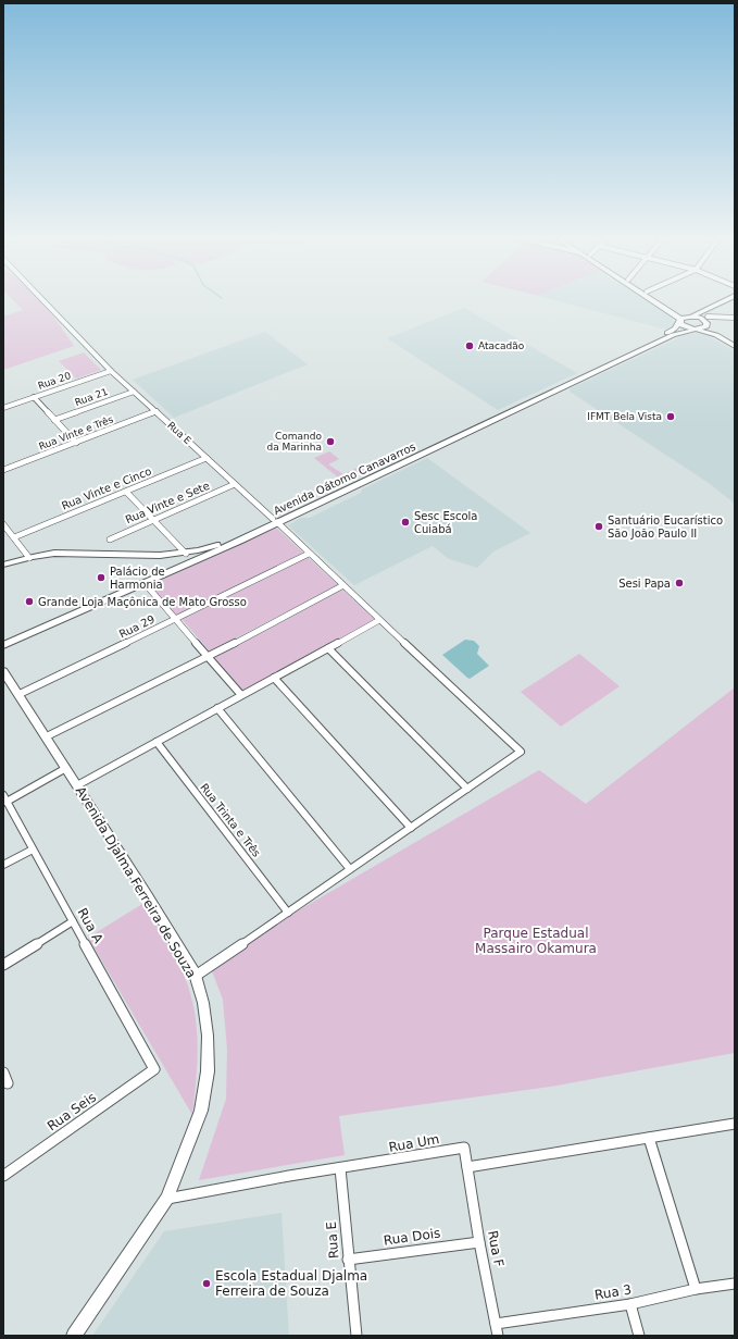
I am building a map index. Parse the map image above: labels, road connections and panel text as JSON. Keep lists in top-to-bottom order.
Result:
{
  "streets": {
    "main road": ["Avenida Oátomo Canavarros", "Avenida Djalma Ferreira de Souza"],
    "street": [
      "Rua 20",
      "Rua 21",
      "Rua Vinte e Três",
      "Rua E",
      "Rua Vinte e Cinco",
      "Rua Vinte e Sete",
      "Rua 29",
      "Rua Trinta e Três",
      "Rua A",
      "Rua Seis",
      "Rua Um",
      "Rua Dois",
      "Rua F",
      "Rua 3"
    ]
  },
  "crossings": [
    ["Rua 20", "Rua E"],
    ["Rua 21", "Rua E"],
    ["Rua Vinte e Três", "Rua E"],
    ["Rua E", "Avenida Oátomo Canavarros"],
    ["Rua E", "Rua Vinte e Cinco"],
    ["Rua E", "Rua Vinte e Sete"],
    ["Rua E", "Rua 29"],
    ["Rua E", "Rua Um"],
    ["Rua E", "Rua Dois"],
    ["Rua 29", "Avenida Djalma Ferreira de Souza"],
    ["Avenida Djalma Ferreira de Souza", "Rua Um"],
    ["Rua A", "Rua Seis"],
    ["Rua Um", "Rua F"],
    ["Rua Dois", "Rua F"],
    ["Rua F", "Rua 3"]
  ],
  "parks": ["Parque Estadual Massairo Okamura"],
  "places": [
    "Atacadão",
    "IFMT Bela Vista",
    "Comando da Marinha",
    "Sesc Escola Cuiabá",
    "Santuário Eucarístico São João Paulo II",
    "Palácio de Harmonia",
    "Sesi Papa",
    "Grande Loja Maçônica de Mato Grosso",
    "Escola Estadual Djalma Ferreira de Souza"
  ]
}
